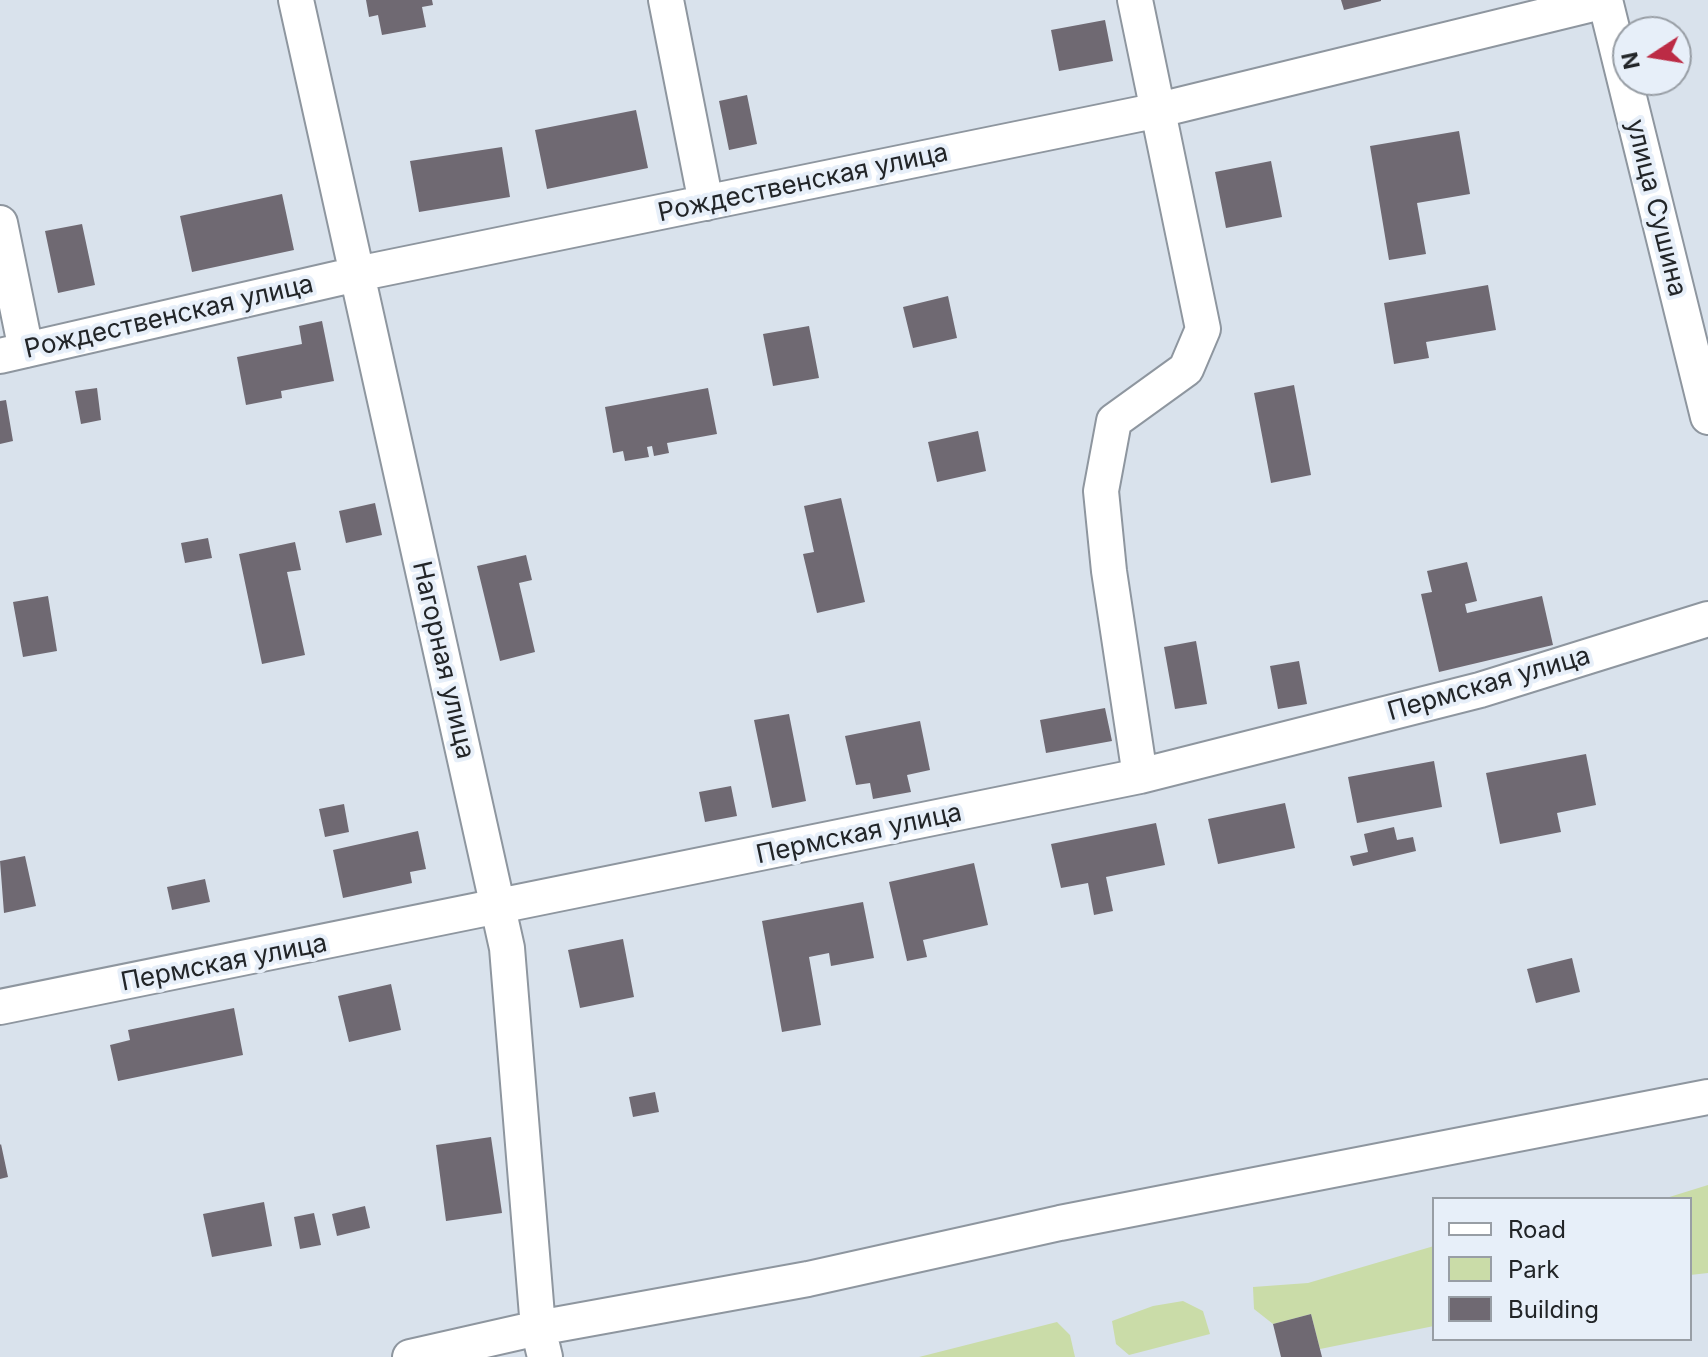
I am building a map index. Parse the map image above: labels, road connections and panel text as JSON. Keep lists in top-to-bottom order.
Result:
{
  "streets": {
    "street": [
      "Рождественская улица",
      "улица Сушина",
      "Нагорная улица",
      "Пермская улица"
    ]
  },
  "crossings": [
    ["Рождественская улица", "улица Сушина"],
    ["Рождественская улица", "Нагорная улица"],
    ["Нагорная улица", "Пермская улица"]
  ],
  "legend": ["Road", "Park", "Building"],
  "north": "left"
}
